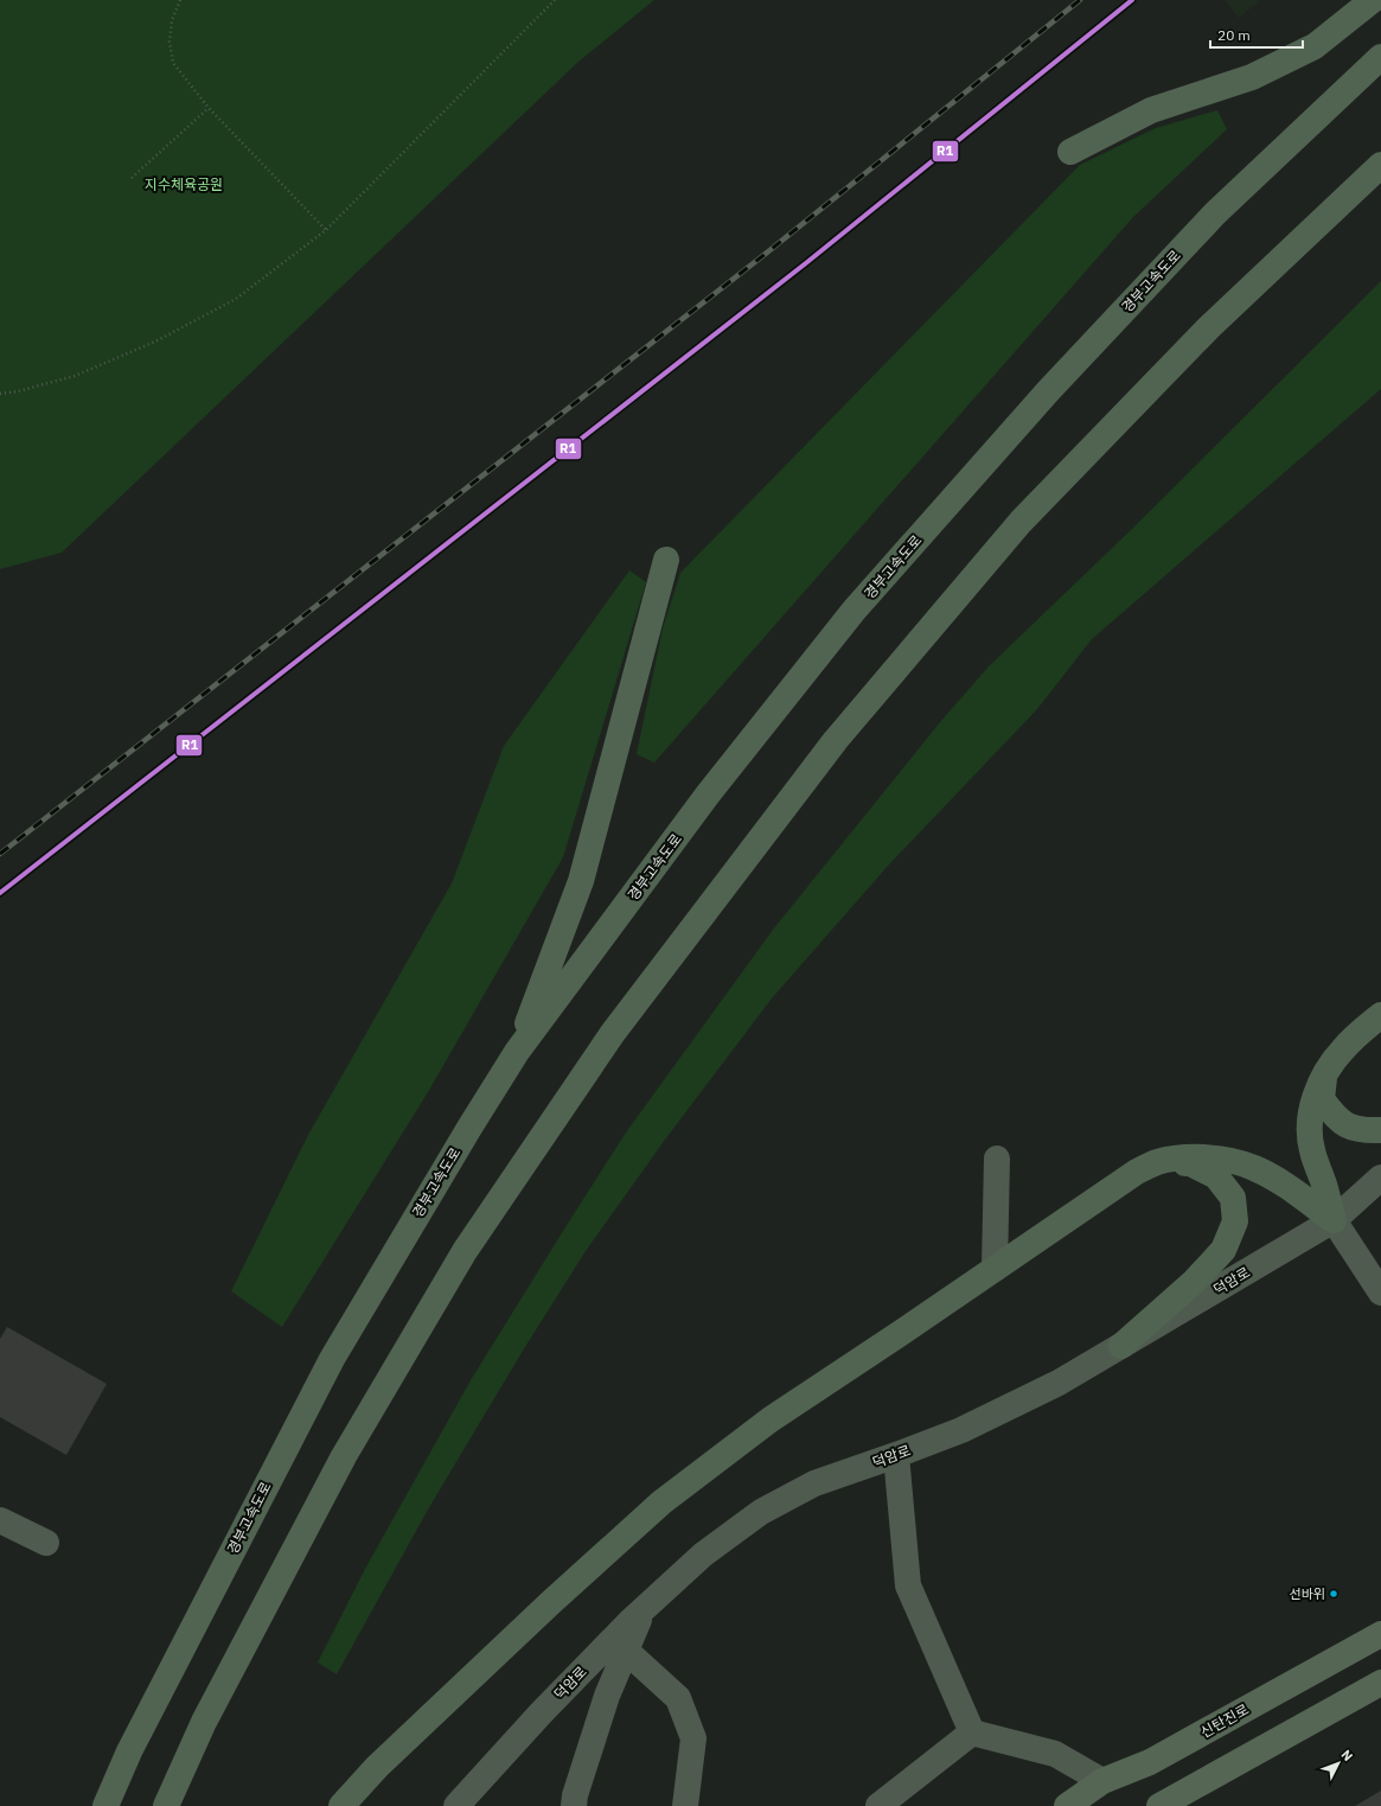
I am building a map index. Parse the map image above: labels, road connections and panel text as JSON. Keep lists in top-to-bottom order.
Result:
{
  "streets": {
    "highway": ["경부고속도로"],
    "main road": ["신탄진로"],
    "street": ["덕암로"]
  },
  "parks": ["지수체육공원"],
  "places": ["선바위"],
  "lines": ["transit line R1"],
  "scale_bar": "20 m",
  "north": "top right"
}
